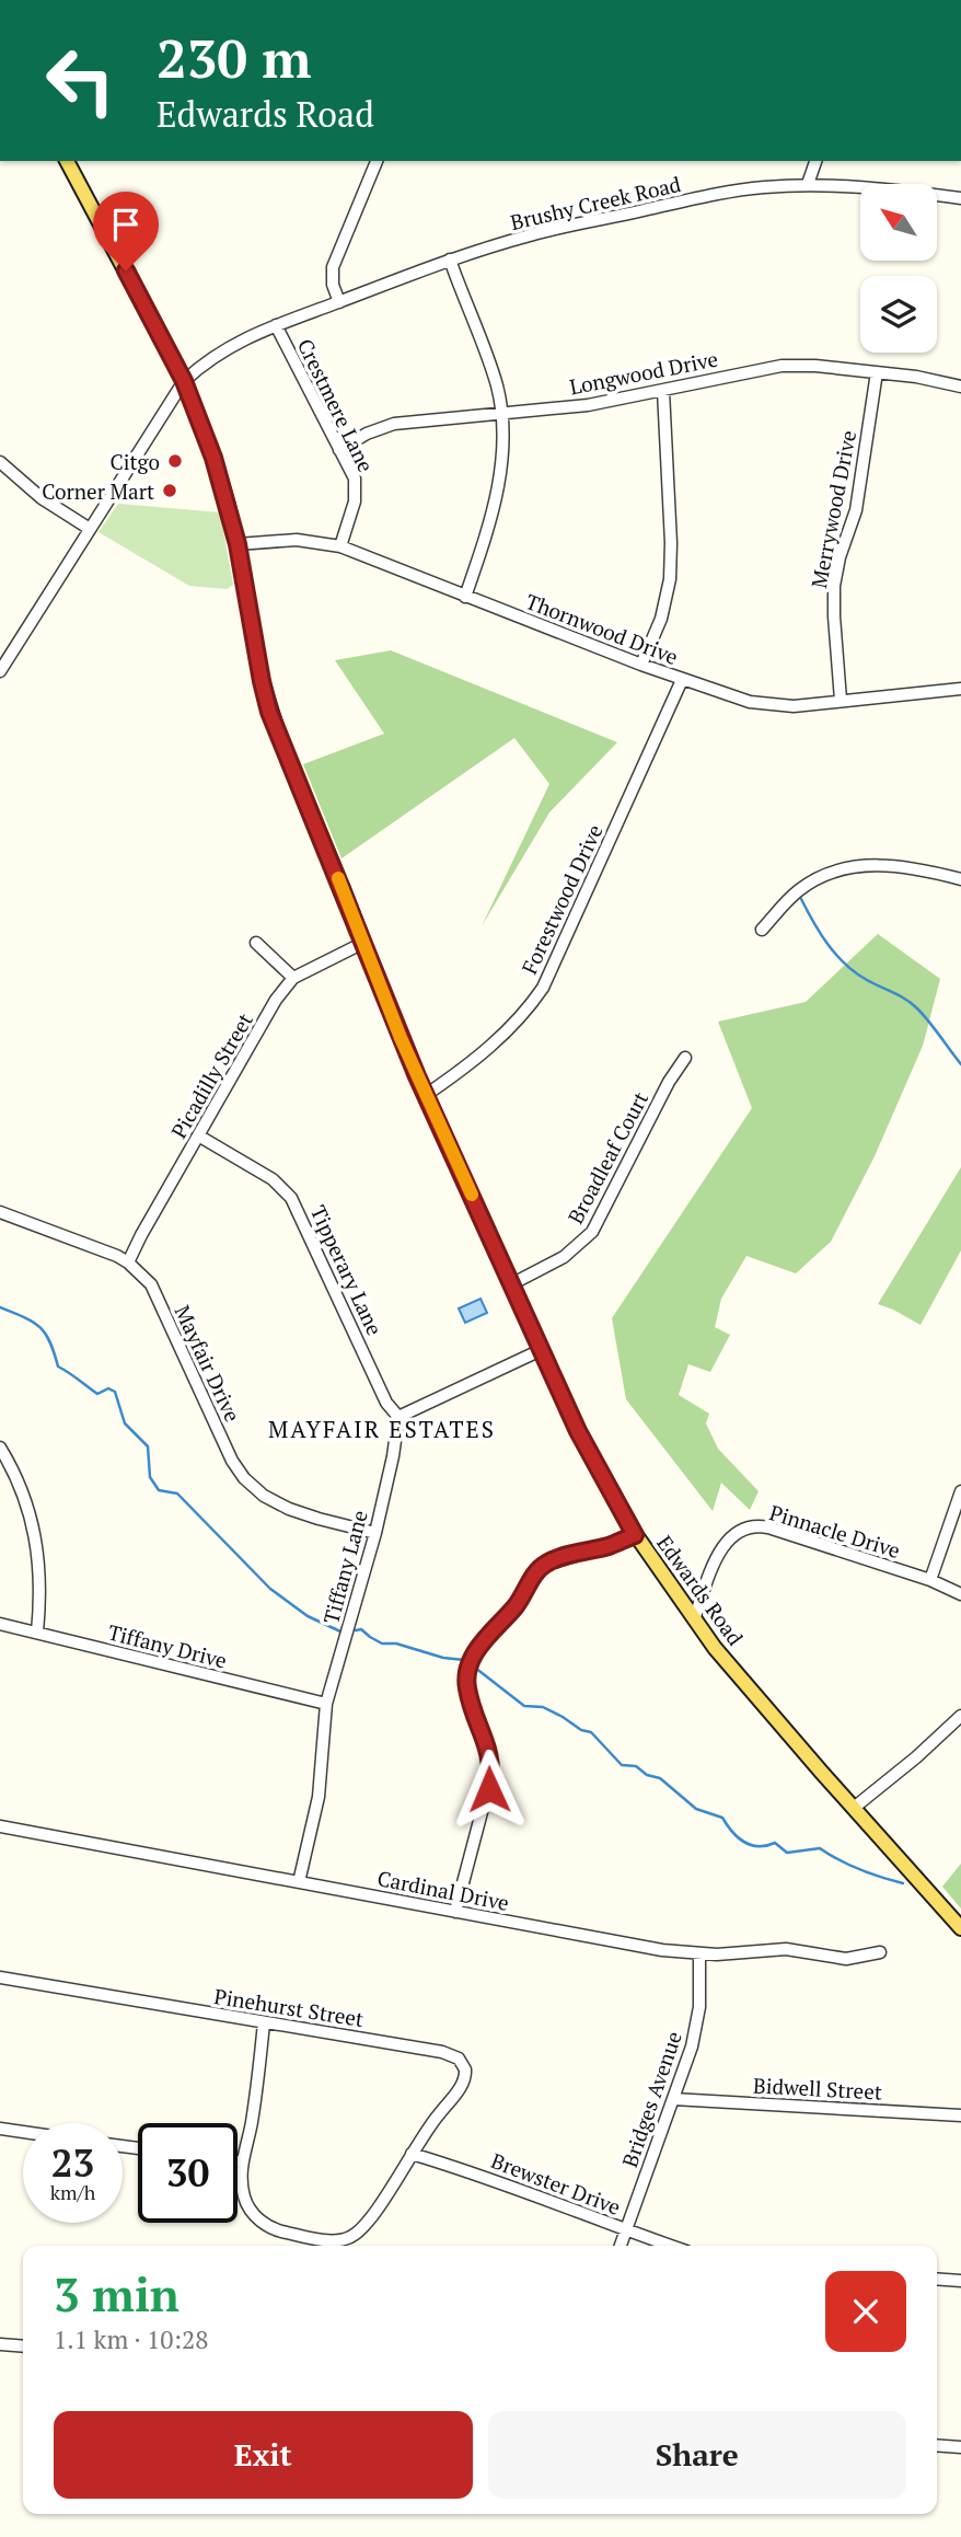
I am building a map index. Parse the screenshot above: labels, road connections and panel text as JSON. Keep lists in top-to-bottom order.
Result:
{
  "streets": {
    "main road": ["Edwards Road"],
    "street": [
      "Brushy Creek Road",
      "Longwood Drive",
      "Crestmere Lane",
      "Merrywood Drive",
      "Thornwood Drive",
      "Forestwood Drive",
      "Picadilly Street",
      "Broadleaf Court",
      "Tipperary Lane",
      "Mayfair Drive",
      "Pinnacle Drive",
      "Tiffany Lane",
      "Tiffany Drive",
      "Cardinal Drive",
      "Pinehurst Street",
      "Bidwell Street",
      "Bridges Avenue",
      "Brewster Drive"
    ]
  },
  "crossings": [
    ["Brushy Creek Road", "Crestmere Lane"],
    ["Brushy Creek Road", "Edwards Road"],
    ["Longwood Drive", "Crestmere Lane"],
    ["Longwood Drive", "Merrywood Drive"],
    ["Crestmere Lane", "Thornwood Drive"],
    ["Merrywood Drive", "Thornwood Drive"],
    ["Thornwood Drive", "Forestwood Drive"],
    ["Thornwood Drive", "Edwards Road"],
    ["Forestwood Drive", "Edwards Road"],
    ["Picadilly Street", "Tipperary Lane"],
    ["Picadilly Street", "Mayfair Drive"],
    ["Picadilly Street", "Edwards Road"],
    ["Broadleaf Court", "Edwards Road"],
    ["Tipperary Lane", "Tiffany Lane"],
    ["Mayfair Drive", "Tiffany Lane"],
    ["Pinnacle Drive", "Edwards Road"],
    ["Tiffany Lane", "Tiffany Drive"],
    ["Tiffany Lane", "Cardinal Drive"],
    ["Cardinal Drive", "Bridges Avenue"],
    ["Pinehurst Street", "Brewster Drive"],
    ["Bidwell Street", "Bridges Avenue"],
    ["Bridges Avenue", "Brewster Drive"]
  ],
  "districts": ["MAYFAIR ESTATES"],
  "places": ["Citgo", "Corner Mart"],
  "north": "top left",
  "page": {
    "turn": ["230 m", "Edwards Road"],
    "speed": "23 km/h",
    "limit": "30",
    "heading": ["3 min", "1.1 km · 10:28"],
    "buttons": ["Exit", "Share"]
  }
}
